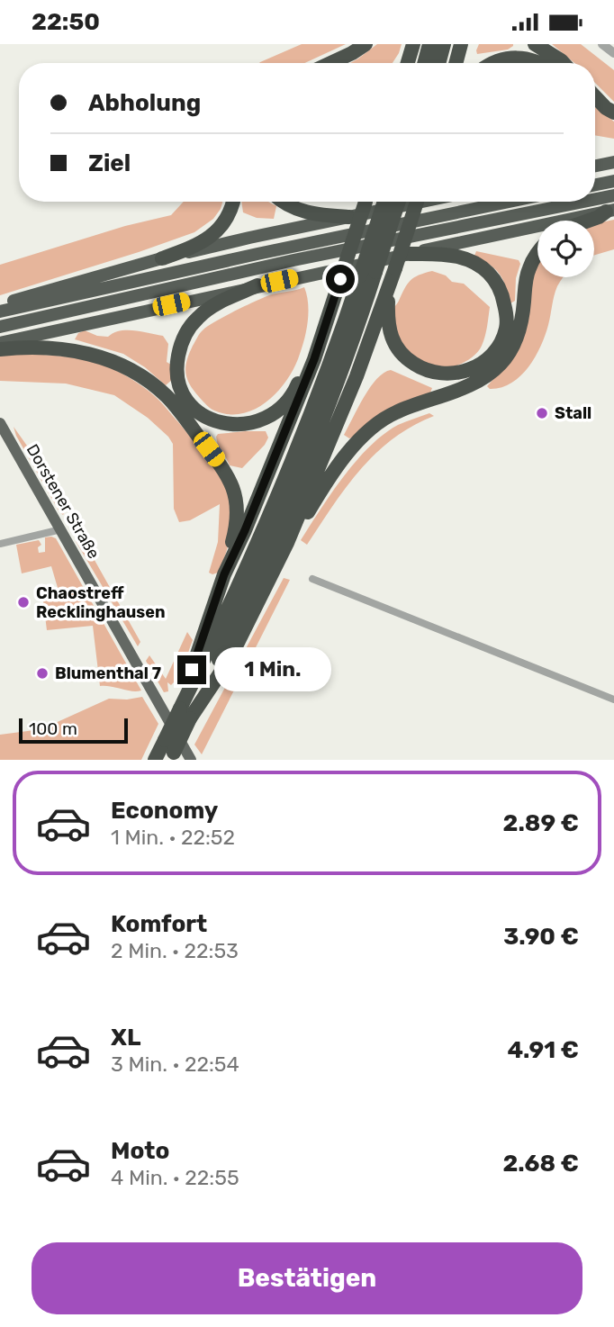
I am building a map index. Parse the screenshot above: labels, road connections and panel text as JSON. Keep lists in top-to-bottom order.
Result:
{
  "streets": {
    "main road": ["Dorstener Straße"]
  },
  "places": ["Stall", "Chaostreff Recklinghausen", "Blumenthal 7"],
  "scale_bar": "100 m",
  "page": {
    "status": "22:50",
    "banner": ["Abholung", "Ziel"],
    "bubble": "1 Min.",
    "scale": "100 m",
    "list": [
      {
        "name": "Economy",
        "note": "1 Min. · 22:52",
        "value": "2.89 €"
      },
      {
        "name": "Komfort",
        "note": "2 Min. · 22:53",
        "value": "3.90 €"
      },
      {
        "name": "XL",
        "note": "3 Min. · 22:54",
        "value": "4.91 €"
      },
      {
        "name": "Moto",
        "note": "4 Min. · 22:55",
        "value": "2.68 €"
      }
    ],
    "buttons": "Bestätigen"
  }
}
